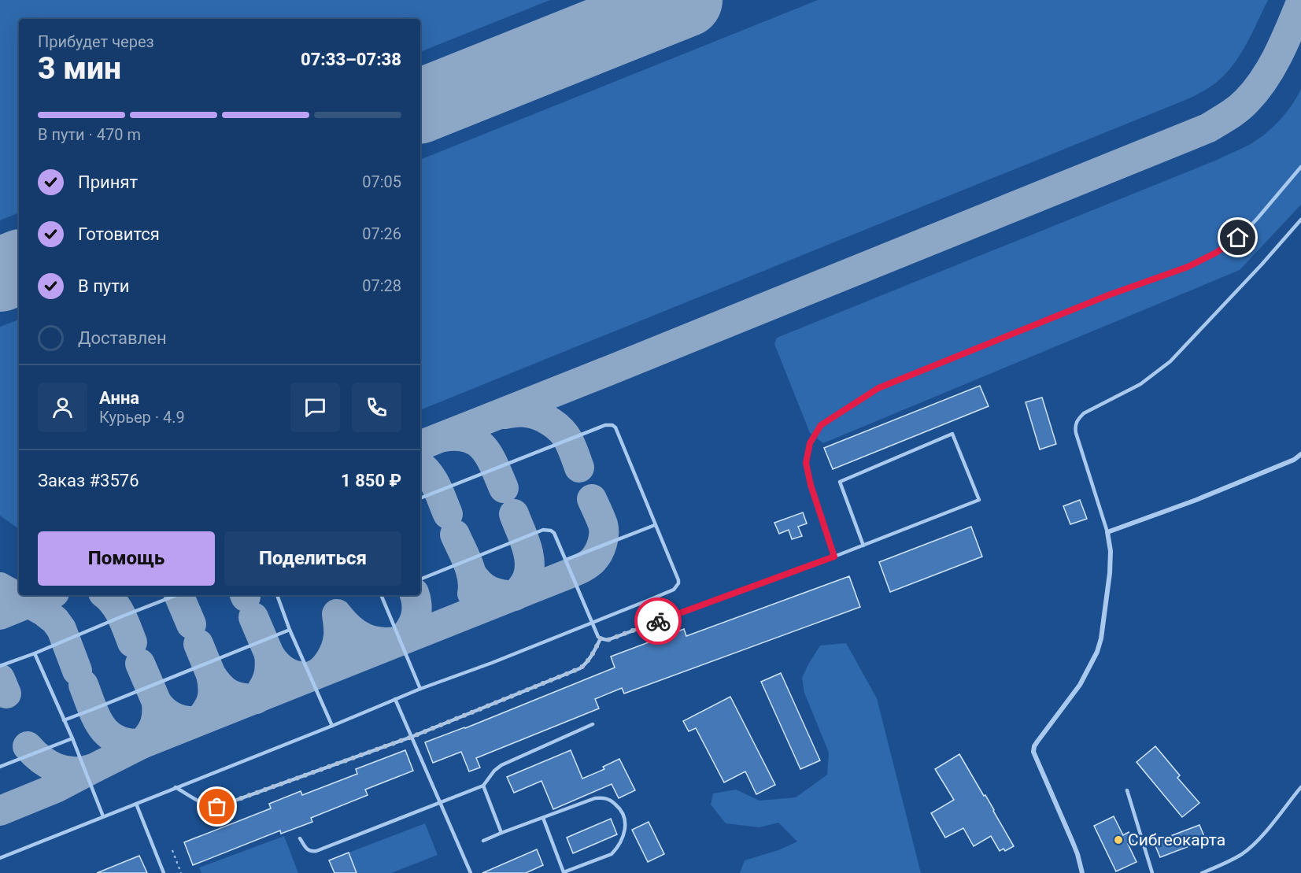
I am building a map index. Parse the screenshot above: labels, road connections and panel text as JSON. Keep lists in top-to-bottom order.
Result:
{
  "places": ["Сибгеокарта"],
  "page": {
    "heading": ["3 мин", "Прибудет через", "07:33–07:38"],
    "panel": [
      "Анна",
      "Курьер · 4.9",
      "Заказ #3576",
      "1 850 ₽"
    ],
    "bar": "В пути · 470 m",
    "list": [
      ["Принят", "07:05"],
      ["Готовится", "07:26"],
      ["В пути", "07:28"],
      "Доставлен"
    ],
    "buttons": ["Помощь", "Поделиться"]
  }
}
